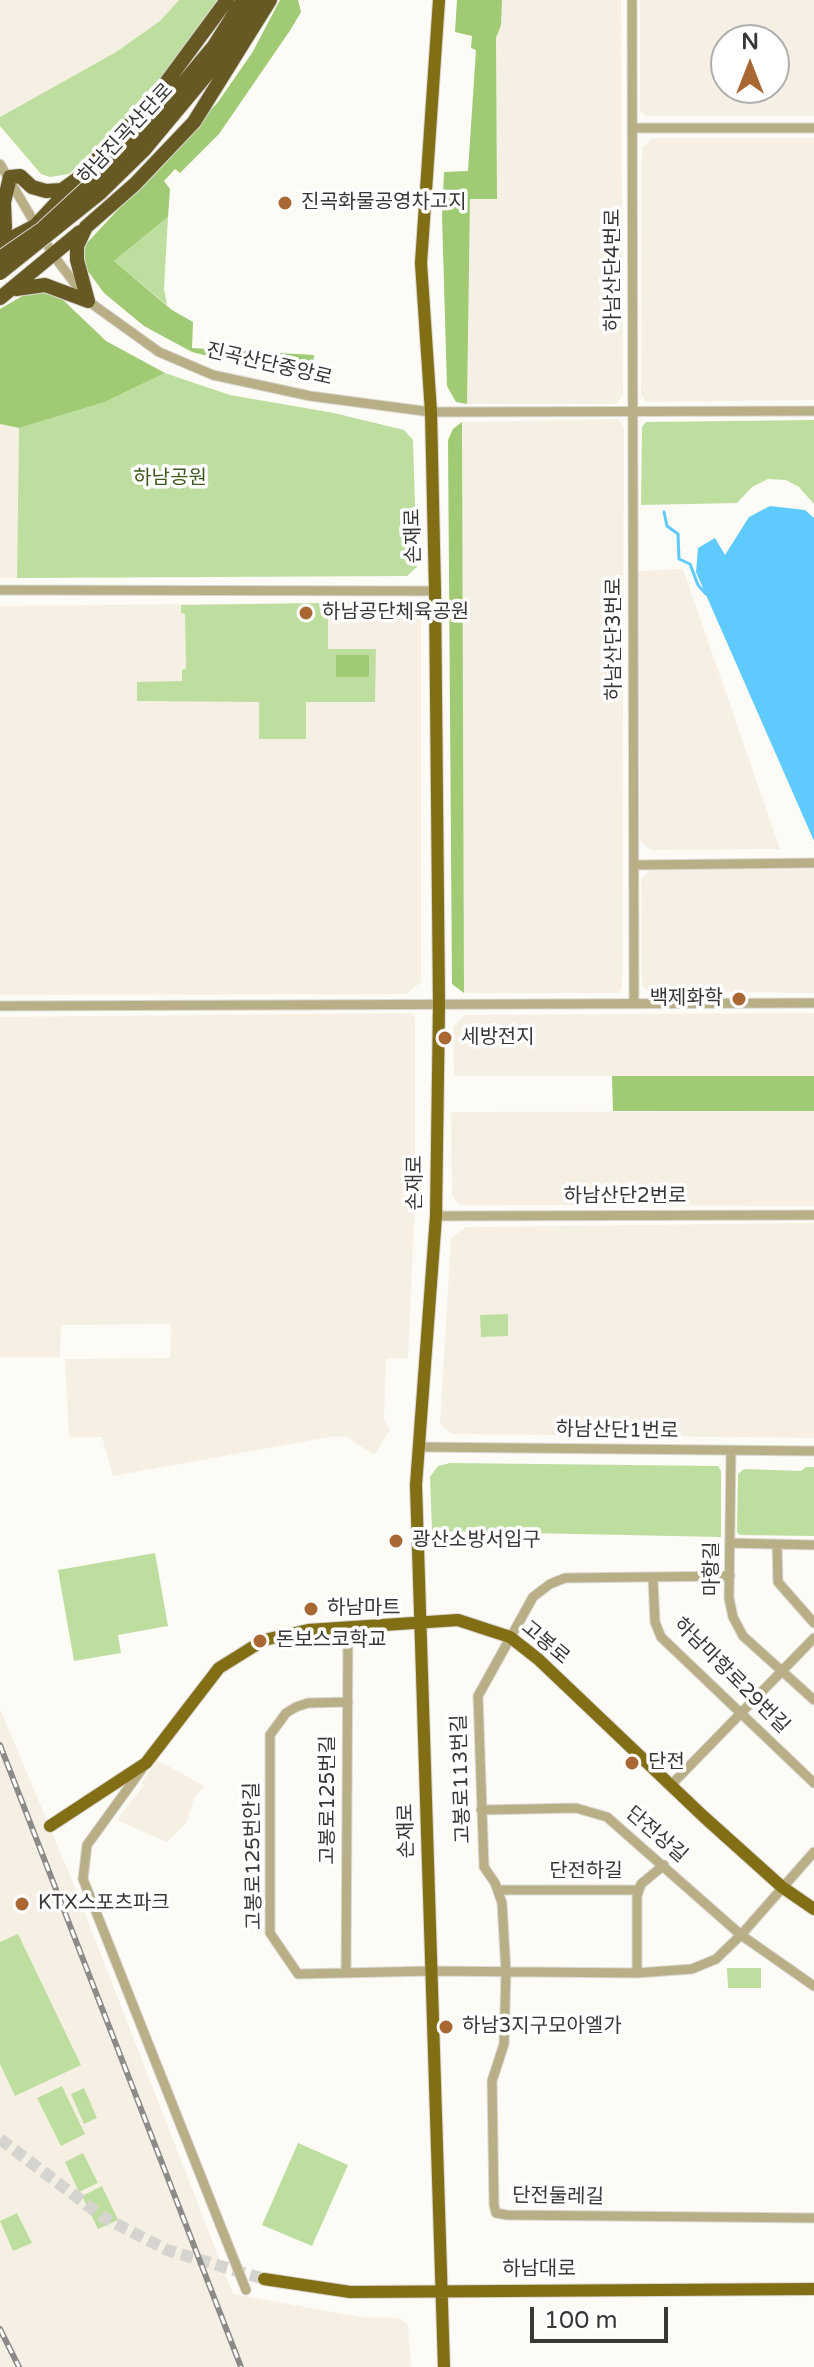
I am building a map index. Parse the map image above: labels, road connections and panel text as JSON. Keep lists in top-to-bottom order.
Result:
{
  "streets": {
    "highway": ["하남진곡산단로"],
    "main road": ["손재로", "고봉로", "하남대로"],
    "street": [
      "하남산단4번로",
      "진곡산단중앙로",
      "하남산단3번로",
      "하남산단2번로",
      "하남산단1번로",
      "마항길",
      "하남마항로29번길",
      "고봉로113번길",
      "고봉로125번길",
      "단전상길",
      "고봉로125번안길",
      "단전하길",
      "단전둘레길"
    ]
  },
  "crossings": [
    ["하남산단4번로", "하남산단3번로"],
    ["진곡산단중앙로", "손재로"],
    ["손재로", "하남산단2번로"],
    ["손재로", "하남산단1번로"],
    ["손재로", "고봉로"],
    ["손재로", "고봉로125번안길"],
    ["손재로", "하남대로"],
    ["하남산단1번로", "마항길"],
    ["마항길", "고봉로113번길"],
    ["고봉로", "고봉로113번길"],
    ["고봉로", "고봉로125번길"],
    ["하남마항로29번길", "고봉로113번길"],
    ["고봉로113번길", "단전상길"],
    ["고봉로113번길", "단전하길"],
    ["고봉로113번길", "단전둘레길"],
    ["고봉로125번길", "고봉로125번안길"],
    ["단전상길", "단전하길"]
  ],
  "parks": ["하남공원"],
  "places": [
    "진곡화물공영차고지",
    "하남공단체육공원",
    "백제화학",
    "세방전지",
    "광산소방서입구",
    "하남마트",
    "돈보스코학교",
    "단전",
    "KTX스포츠파크",
    "하남3지구모아엘가"
  ],
  "scale_bar": "100 m",
  "north": "top"
}
